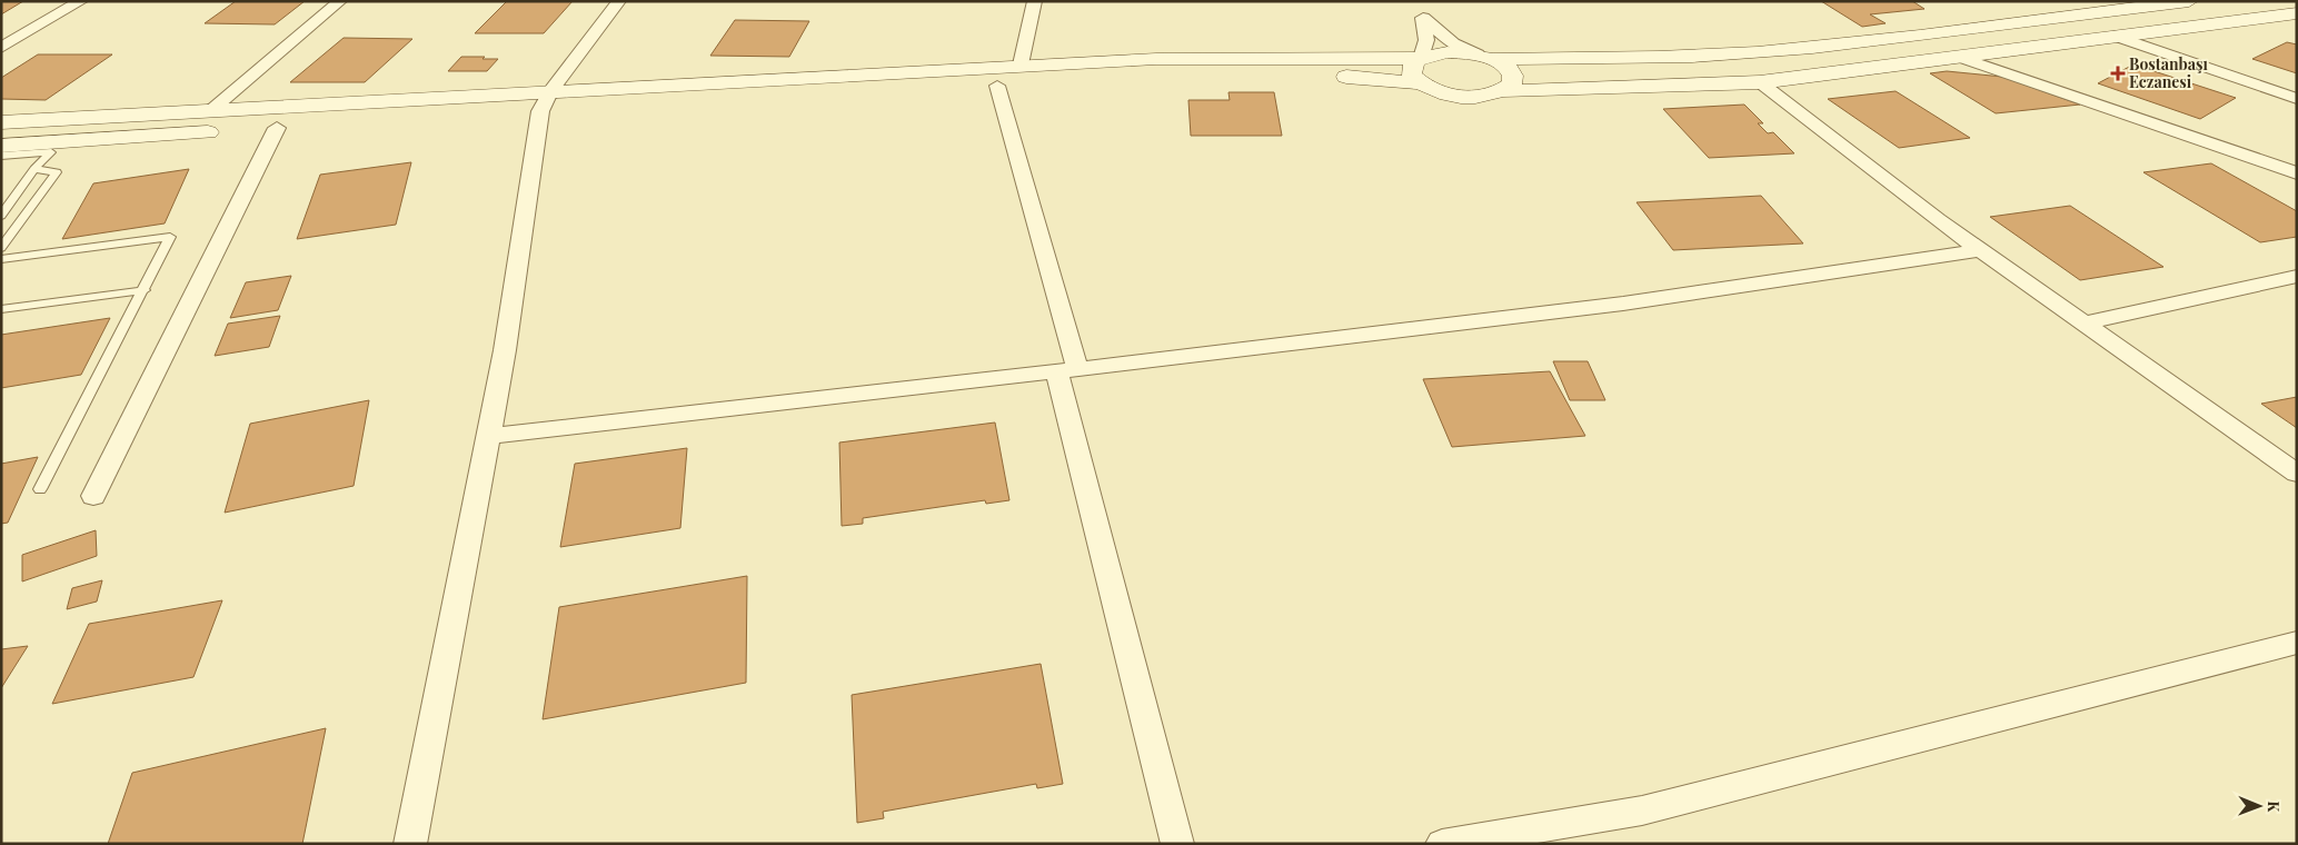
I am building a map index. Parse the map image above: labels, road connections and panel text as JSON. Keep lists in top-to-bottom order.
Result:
{
  "places": {
    "health": ["Bostanbaşı Eczanesi"]
  },
  "north": "right"
}
